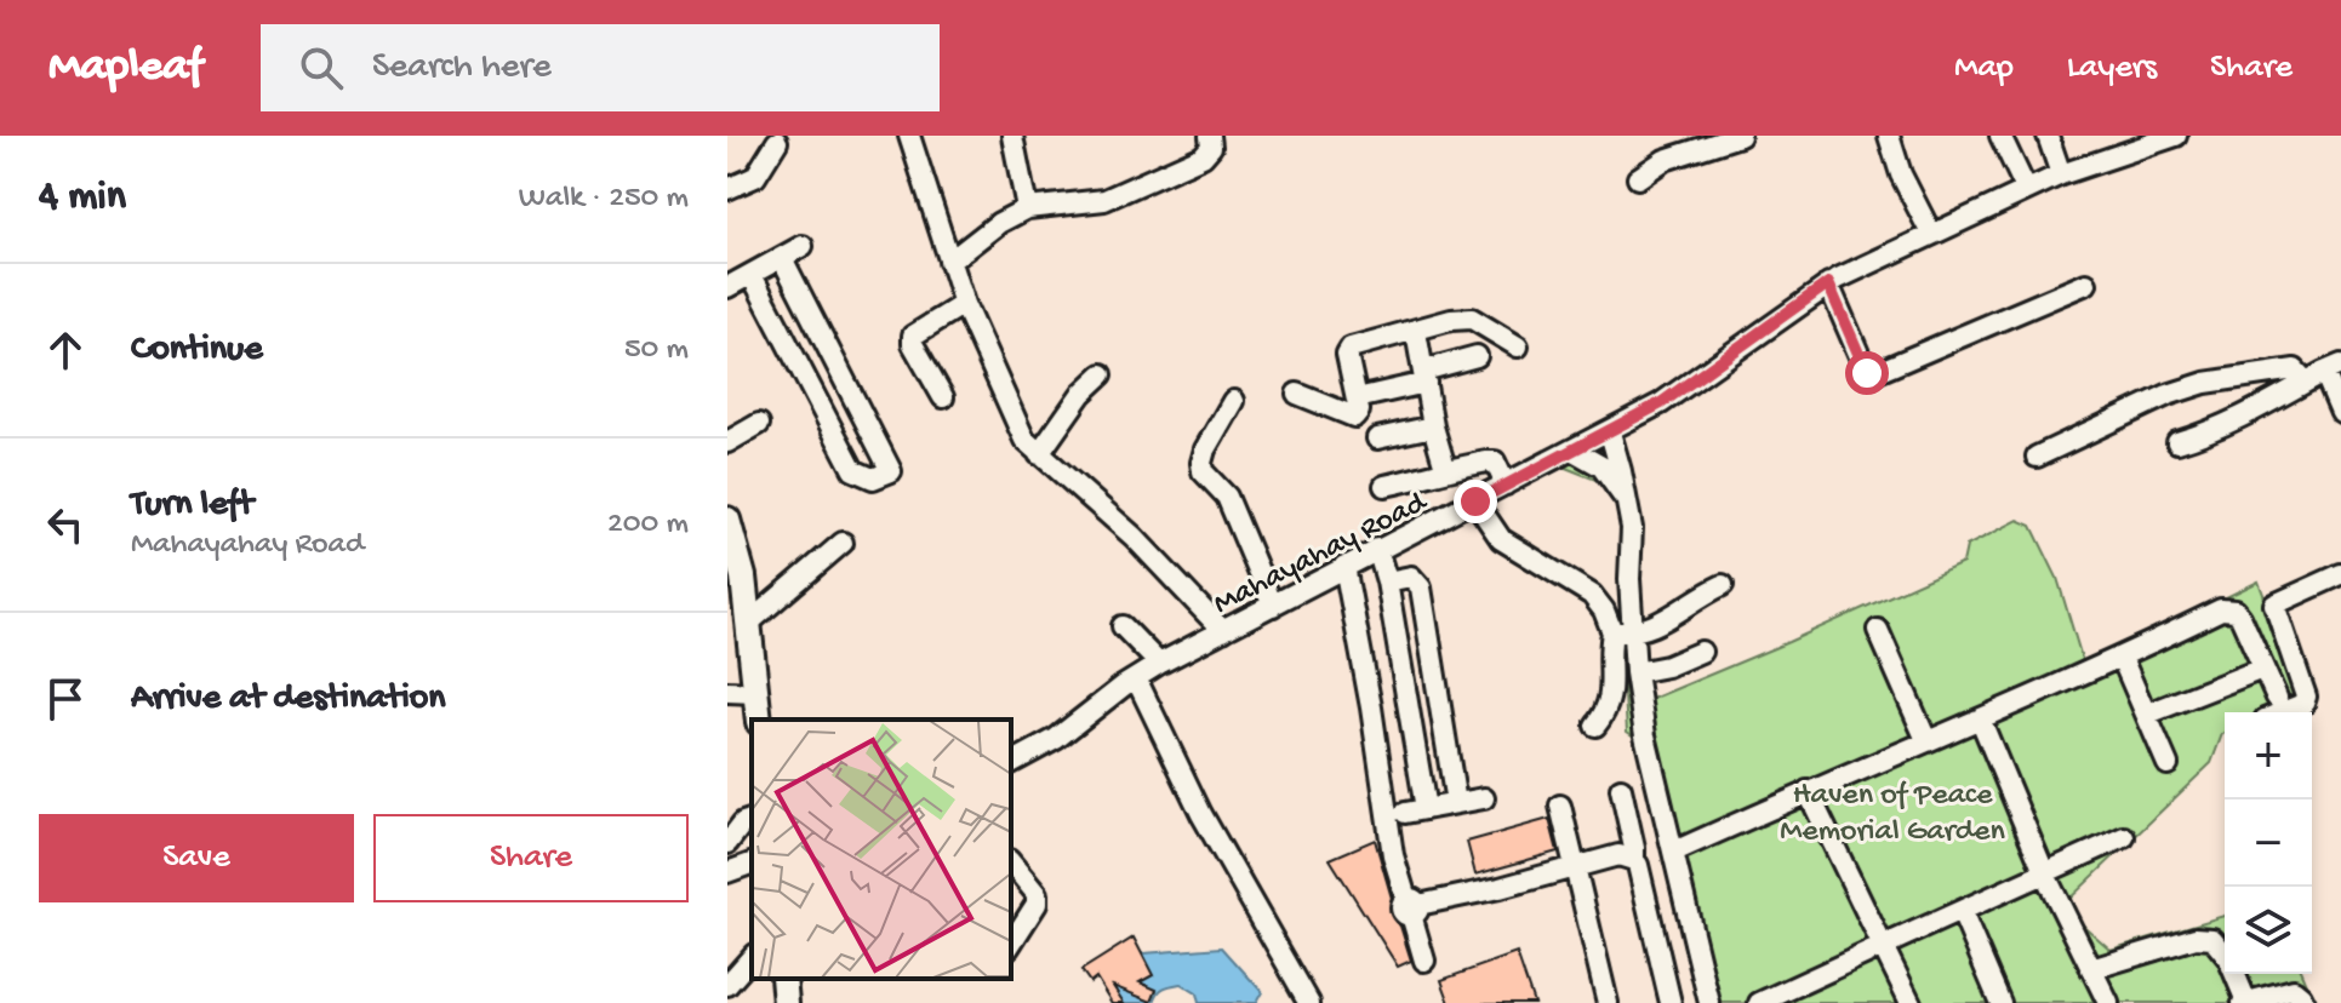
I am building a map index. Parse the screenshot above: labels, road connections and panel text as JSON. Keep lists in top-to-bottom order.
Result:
{
  "streets": {
    "street": ["Mahayahay Road"]
  },
  "parks": ["Haven of Peace Memorial Garden"],
  "page": {
    "header": "Mapleaf",
    "search": "Search here",
    "nav": ["Map", "Layers", "Share"],
    "heading": ["4 min", "Walk · 250 m"],
    "list": [
      ["Continue", "50 m"],
      ["Turn left", "Mahayahay Road", "200 m"],
      "Arrive at destination"
    ],
    "map_buttons": ["+", "−"],
    "buttons": ["Save", "Share"]
  }
}
